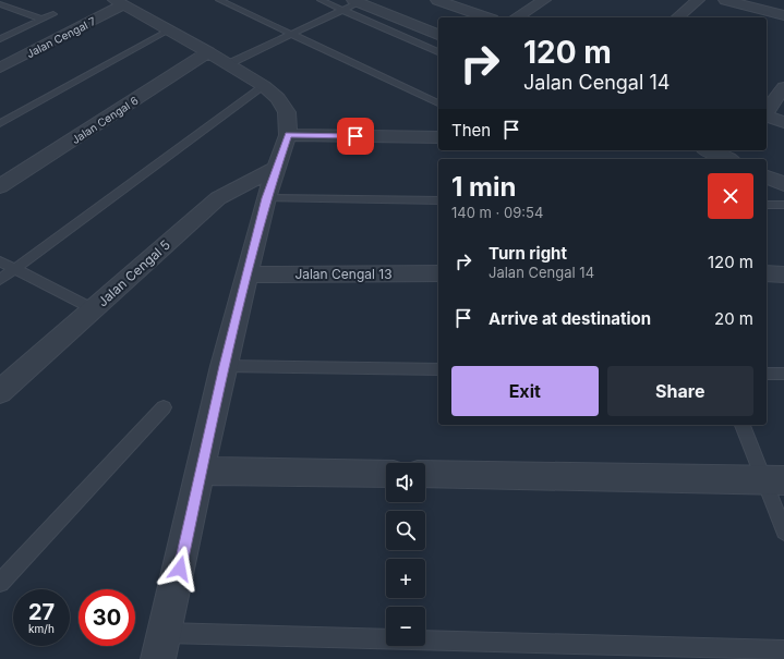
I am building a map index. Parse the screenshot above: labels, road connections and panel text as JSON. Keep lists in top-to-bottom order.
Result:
{
  "streets": {
    "street": [
      "Jalan Cengal 7",
      "Jalan Cengal 6",
      "Jalan Cengal 5",
      "Jalan Cengal 13"
    ]
  },
  "page": {
    "turn": ["120 m", "Jalan Cengal 14"],
    "then": "Then",
    "heading": ["1 min", "140 m · 09:54"],
    "list": [
      {
        "name": "Turn right",
        "note": "Jalan Cengal 14",
        "value": "120 m"
      },
      {
        "name": "Arrive at destination",
        "value": "20 m"
      }
    ],
    "buttons": ["Exit", "Share"],
    "map_buttons": ["+", "−"],
    "speed": "27 km/h",
    "limit": "30"
  }
}
